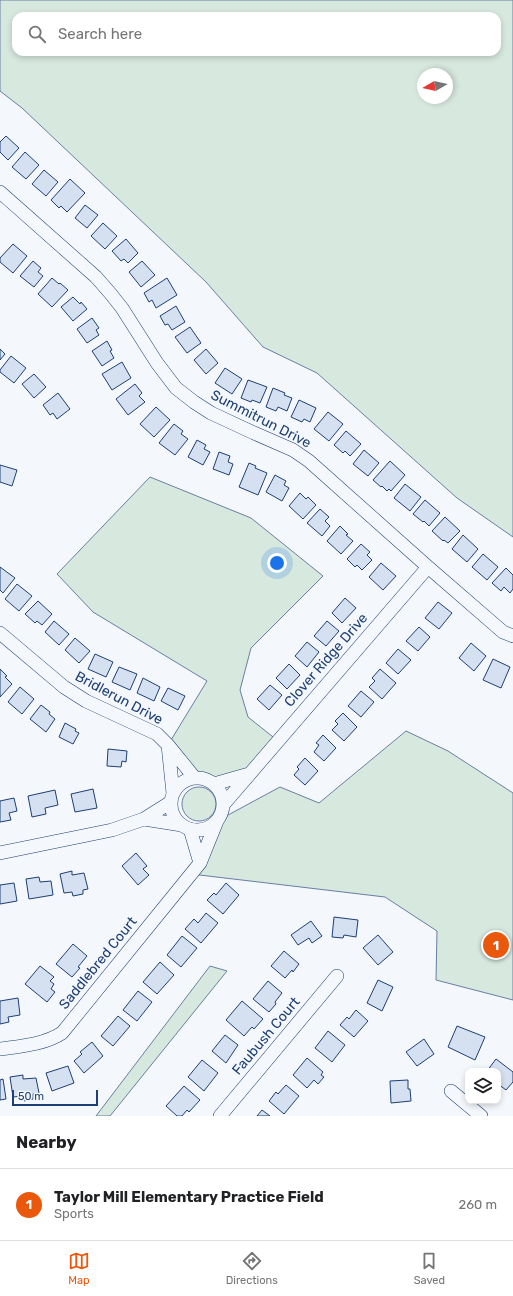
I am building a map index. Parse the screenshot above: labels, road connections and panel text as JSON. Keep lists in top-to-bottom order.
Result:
{
  "streets": {
    "street": [
      "Summitrun Drive",
      "Clover Ridge Drive",
      "Bridlerun Drive",
      "Saddlebred Court",
      "Faubush Court"
    ]
  },
  "crossings": [
    ["Summitrun Drive", "Clover Ridge Drive"],
    ["Clover Ridge Drive", "Bridlerun Drive"],
    ["Clover Ridge Drive", "Saddlebred Court"],
    ["Bridlerun Drive", "Saddlebred Court"]
  ],
  "scale_bar": "50 m",
  "north": "left",
  "page": {
    "search": "Search here",
    "pins": "1",
    "scale": "50 m",
    "heading": "Nearby",
    "list": [
      {
        "mark": "1",
        "name": "Taylor Mill Elementary Practice Field",
        "note": "Sports",
        "value": "260 m"
      }
    ],
    "nav": ["Map", "Directions", "Saved"]
  }
}
